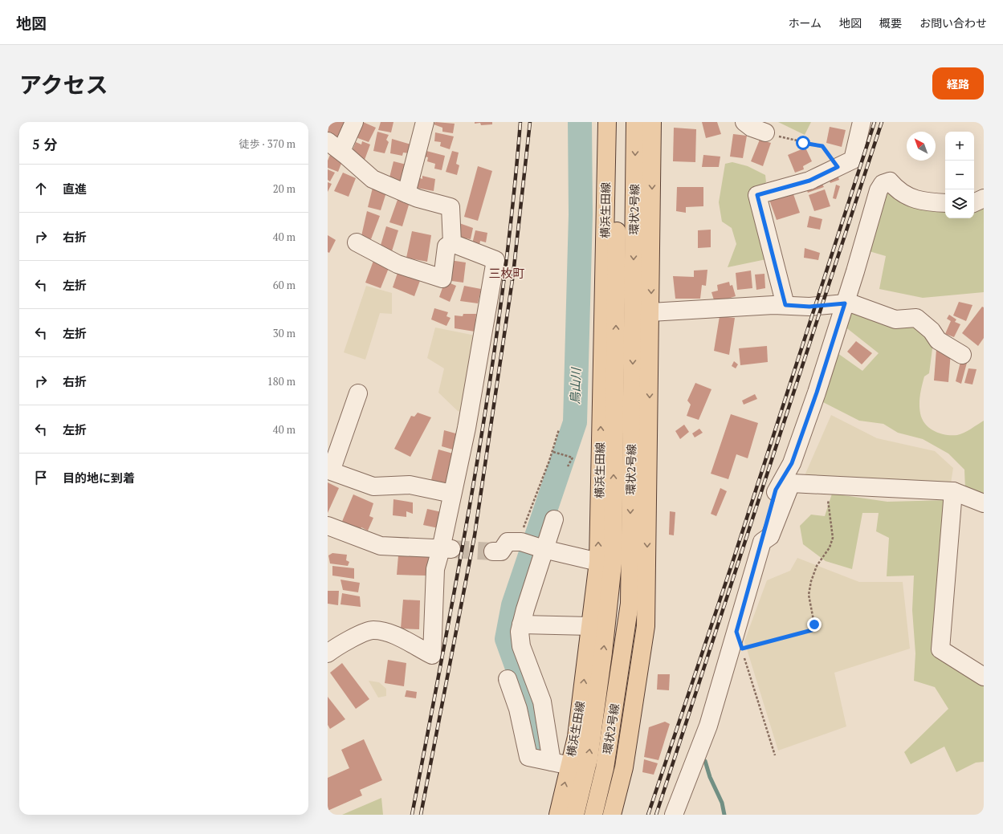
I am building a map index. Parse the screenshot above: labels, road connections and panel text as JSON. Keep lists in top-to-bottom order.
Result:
{
  "streets": {
    "main road": ["環状2号線", "横浜生田線"]
  },
  "districts": ["三枚町"],
  "water": ["鳥山川"],
  "north": "top left",
  "page": {
    "header": "地図",
    "nav": [
      "ホーム",
      "地図",
      "概要",
      "お問い合わせ"
    ],
    "title": "アクセス",
    "buttons": "経路",
    "heading": ["5 分", "徒歩 · 370 m"],
    "map_buttons": ["+", "−"],
    "list": [
      ["直進", "20 m"],
      ["右折", "40 m"],
      ["左折", "60 m"],
      ["左折", "30 m"],
      ["右折", "180 m"],
      ["左折", "40 m"],
      "目的地に到着"
    ]
  }
}
